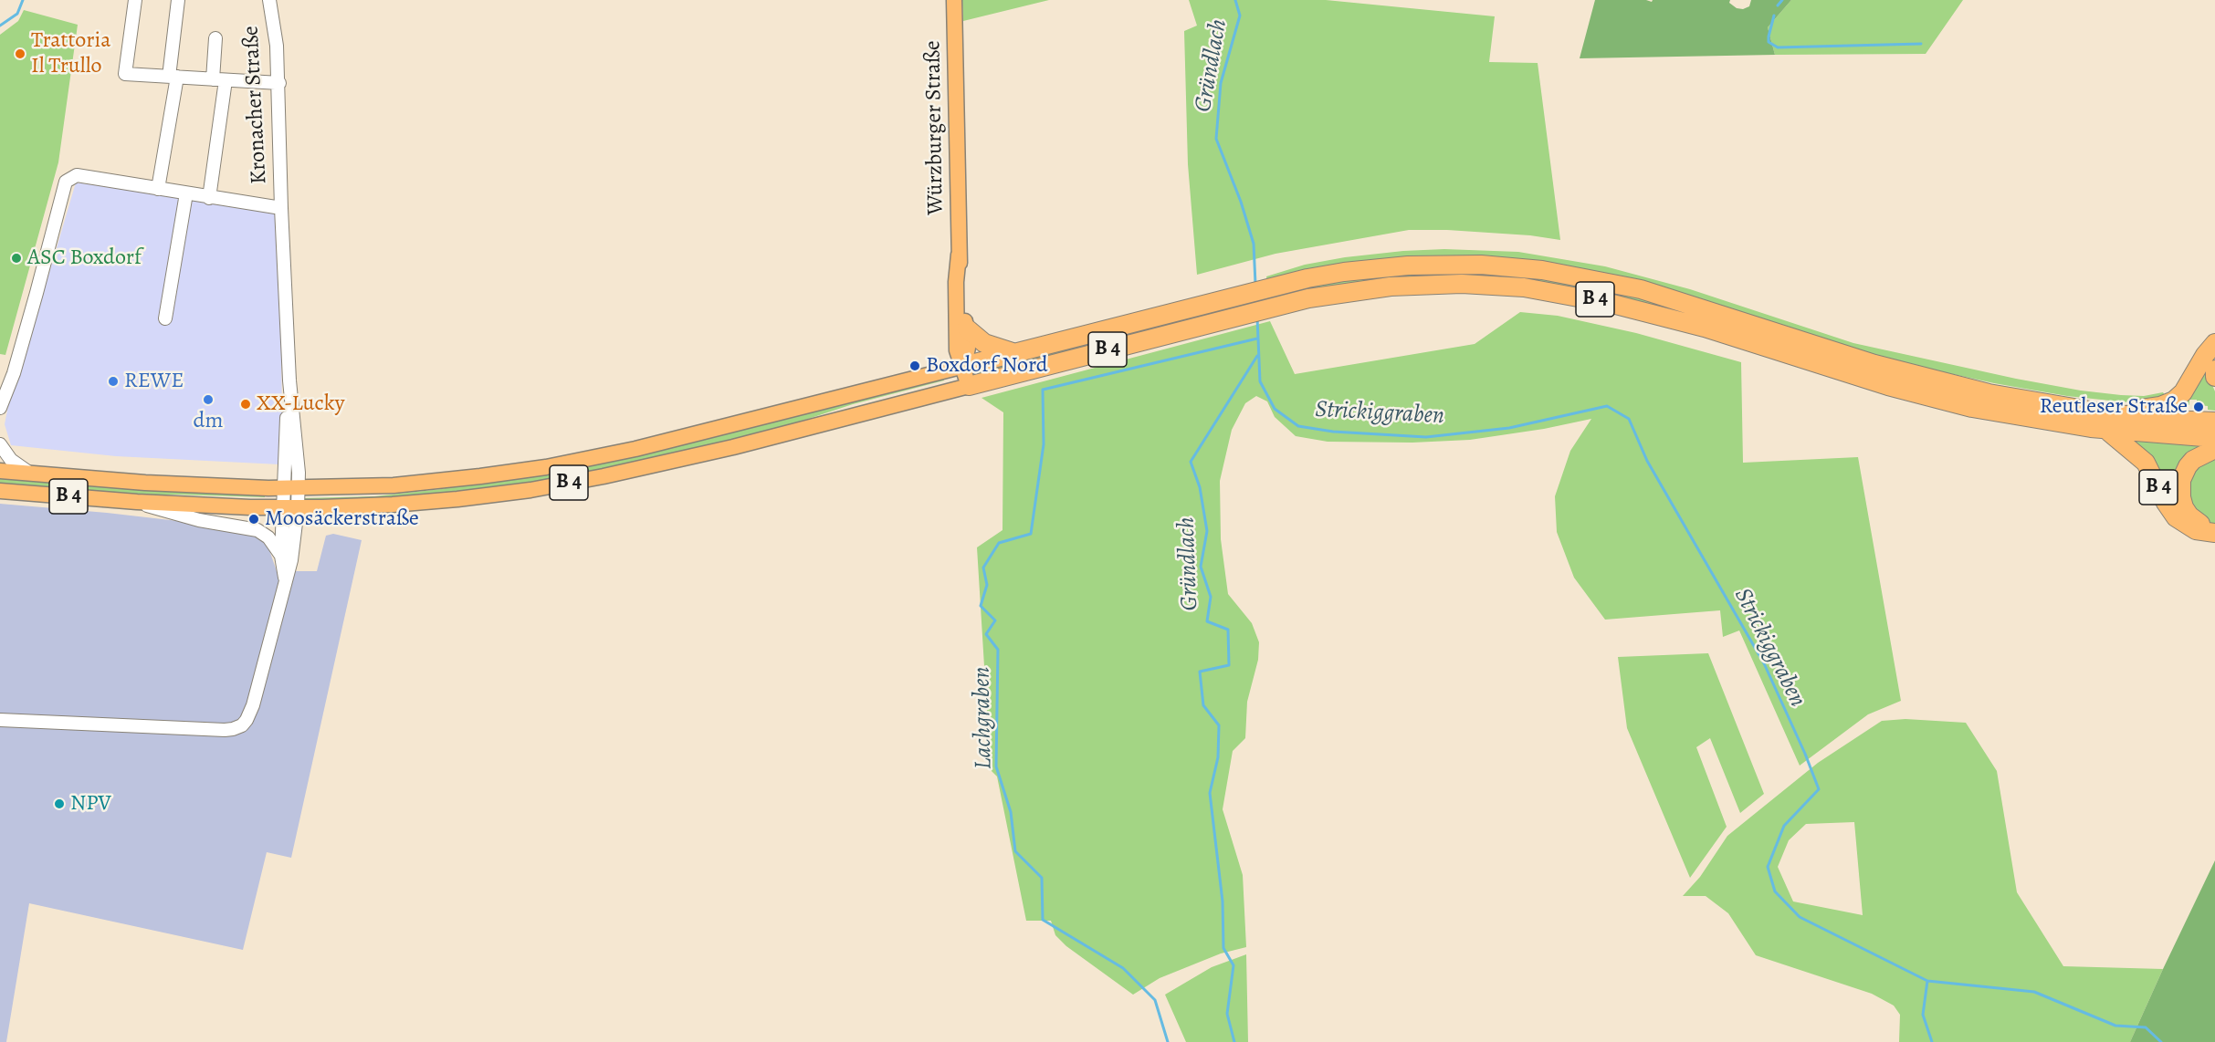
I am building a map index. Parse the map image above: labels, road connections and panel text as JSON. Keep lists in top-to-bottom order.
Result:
{
  "streets": {
    "highway": ["B 4"],
    "main road": ["Würzburger Straße"],
    "street": ["Kronacher Straße"]
  },
  "crossings": [
    ["Kronacher Straße", "B 4"],
    ["Würzburger Straße", "B 4"]
  ],
  "water": ["Gründlach", "Strickiggraben", "Lachgraben"],
  "places": [
    "Trattoria Il Trullo",
    "ASC Boxdorf",
    "Boxdorf Nord",
    "REWE",
    "dm",
    "XX-Lucky",
    "Reutleser Straße",
    "Moosäckerstraße",
    "NPV"
  ]
}
